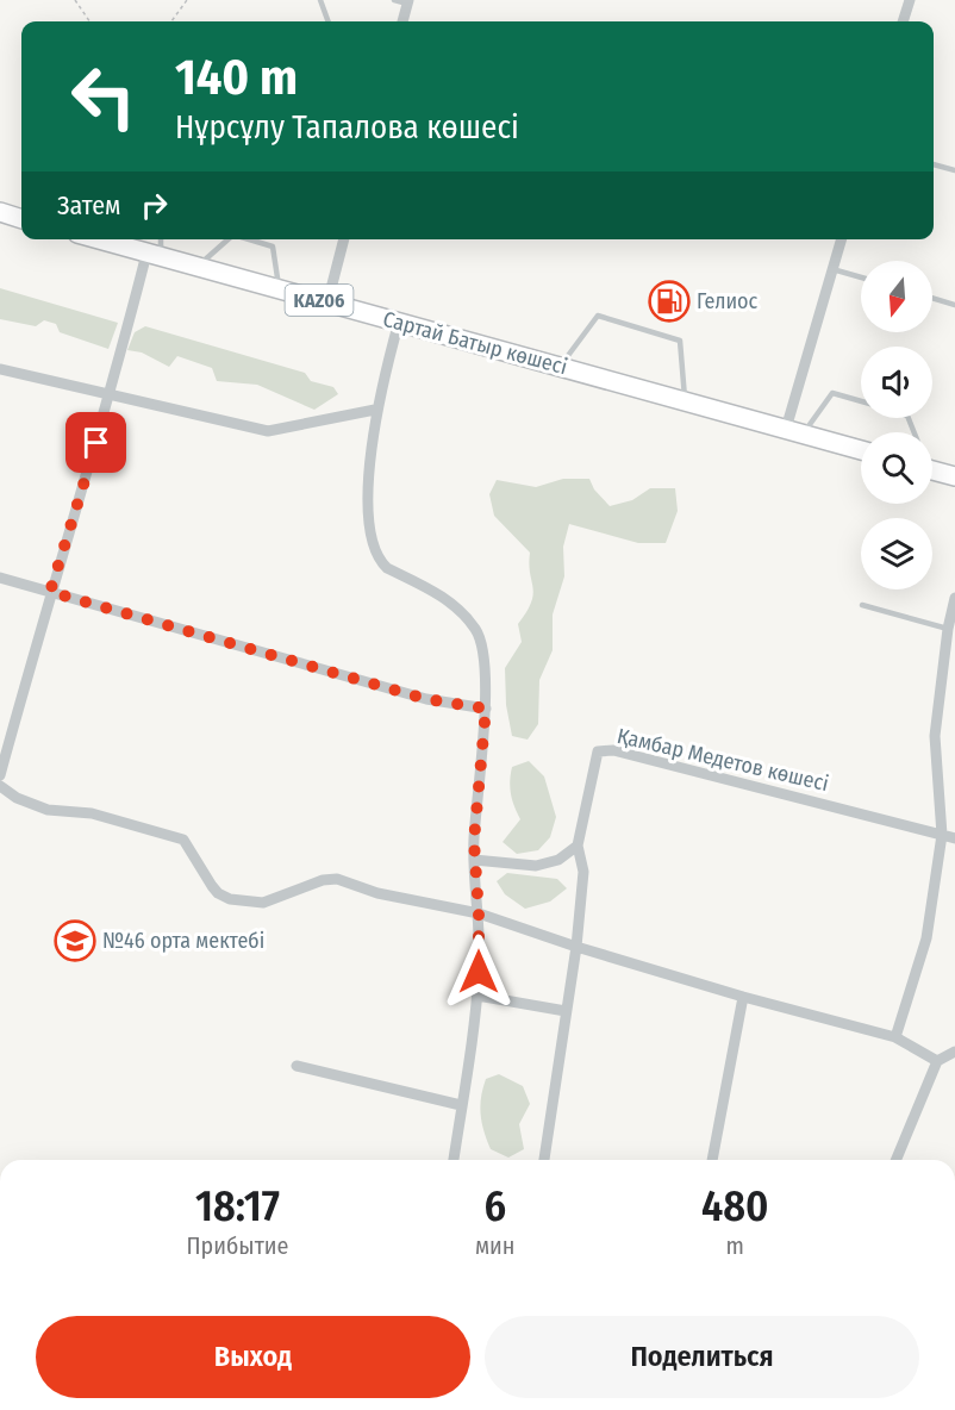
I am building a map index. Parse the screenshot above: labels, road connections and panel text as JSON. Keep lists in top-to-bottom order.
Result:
{
  "streets": {
    "highway": ["KАZ06", "Сартай Батыр көшесі"],
    "street": ["Қамбар Медетов көшесі"]
  },
  "places": {
    "fuel station": ["Гелиос"],
    "school or university": ["№46 орта мектебі"]
  },
  "north": "bottom",
  "page": {
    "turn": ["140 m", "Нұрсұлу Тапалова көшесі"],
    "then": "Затем",
    "eta": [
      "18:17",
      "Прибытие",
      "6",
      "мин",
      "480",
      "m"
    ],
    "buttons": ["Выход", "Поделиться"]
  }
}
